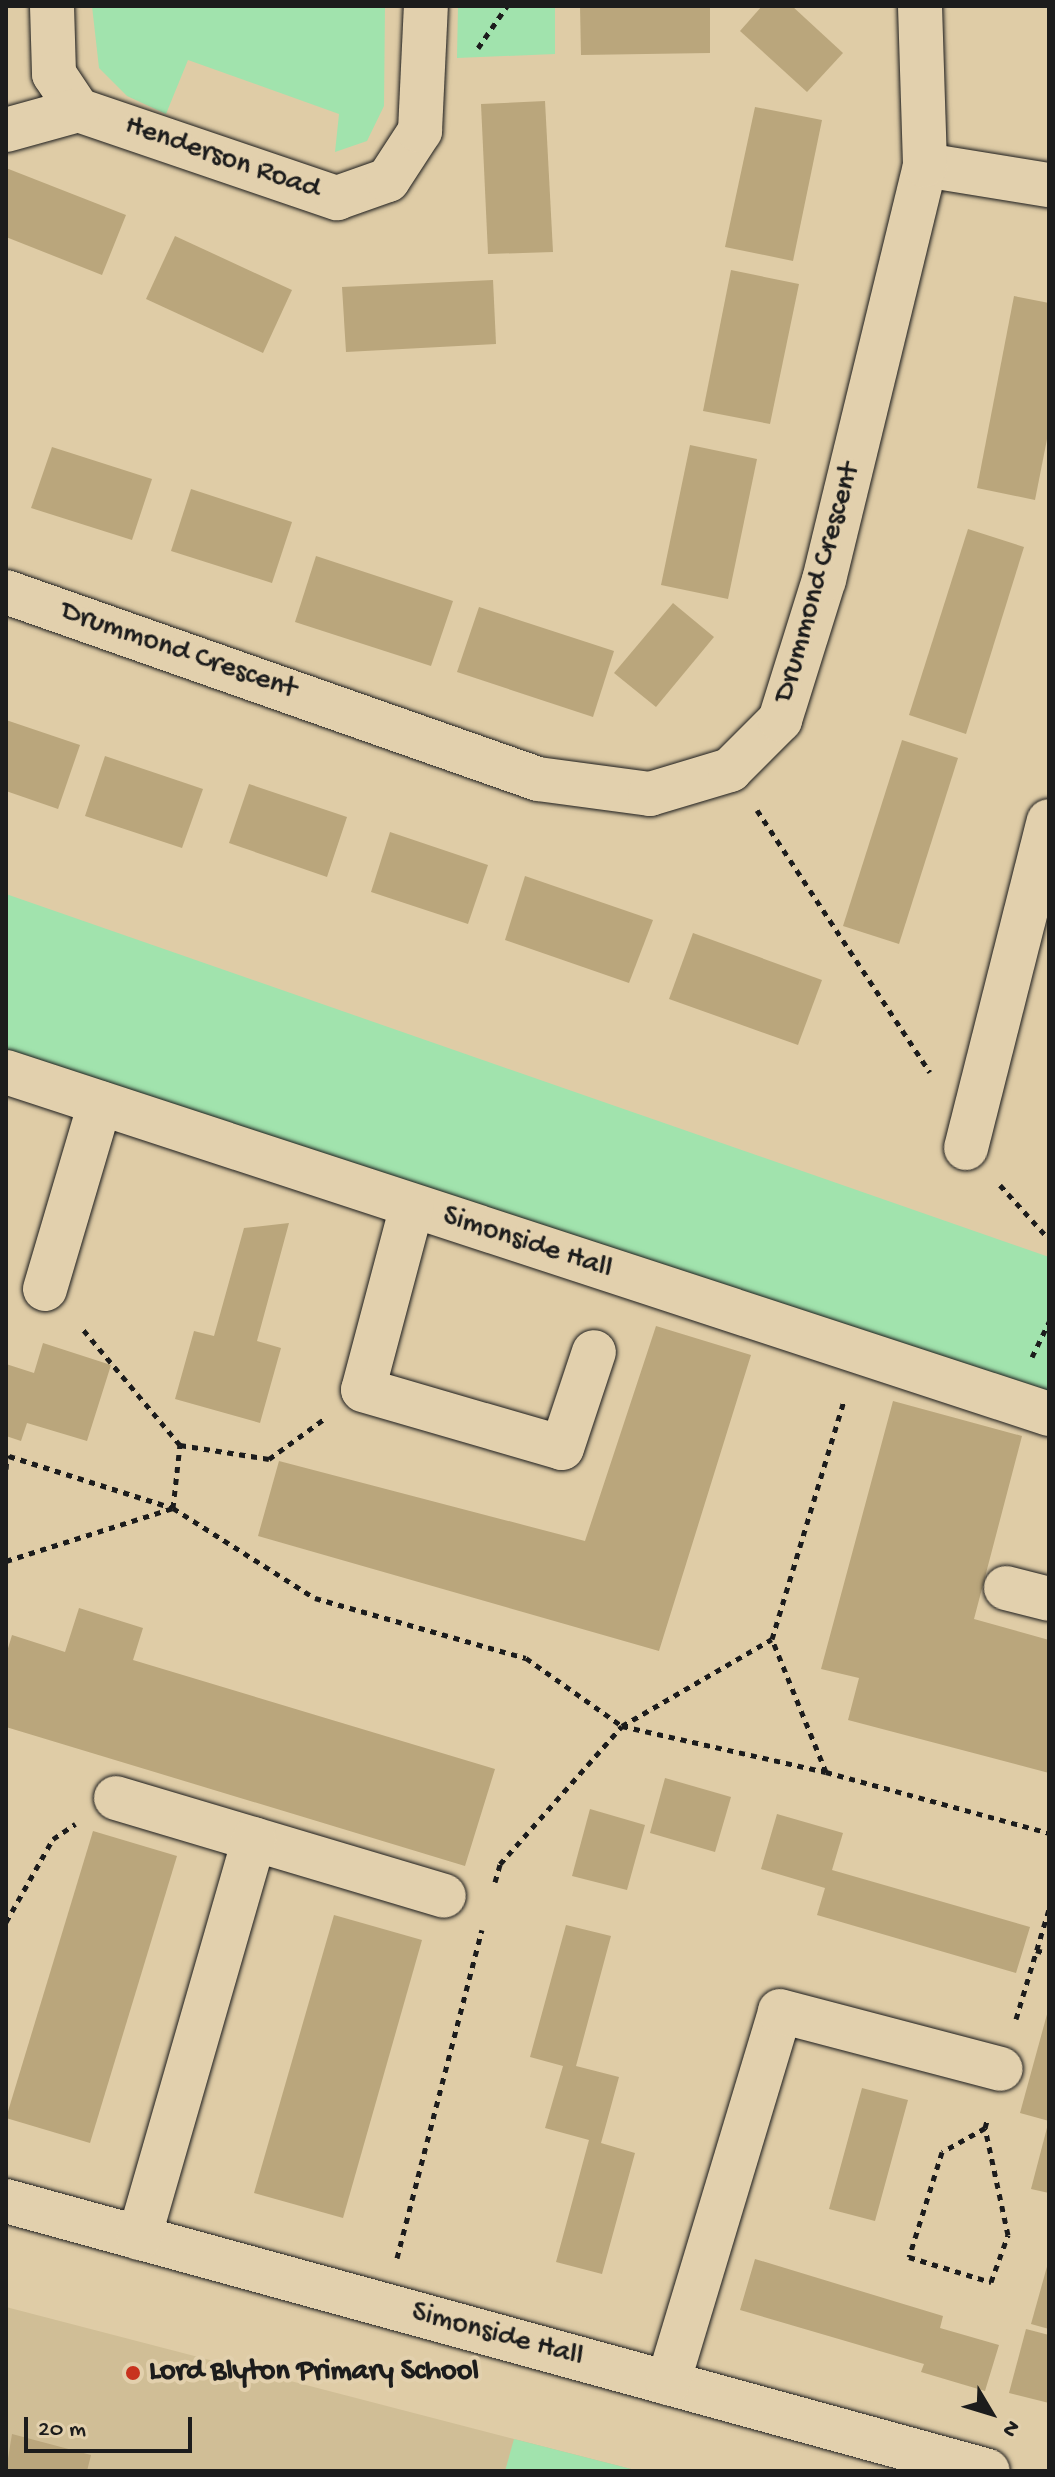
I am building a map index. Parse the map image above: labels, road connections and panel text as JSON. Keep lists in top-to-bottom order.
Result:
{
  "streets": {
    "street": ["Henderson Road", "Drummond Crescent", "Simonside Hall"]
  },
  "places": ["Lord Blyton Primary School"],
  "scale_bar": "20 m",
  "north": "bottom right"
}
